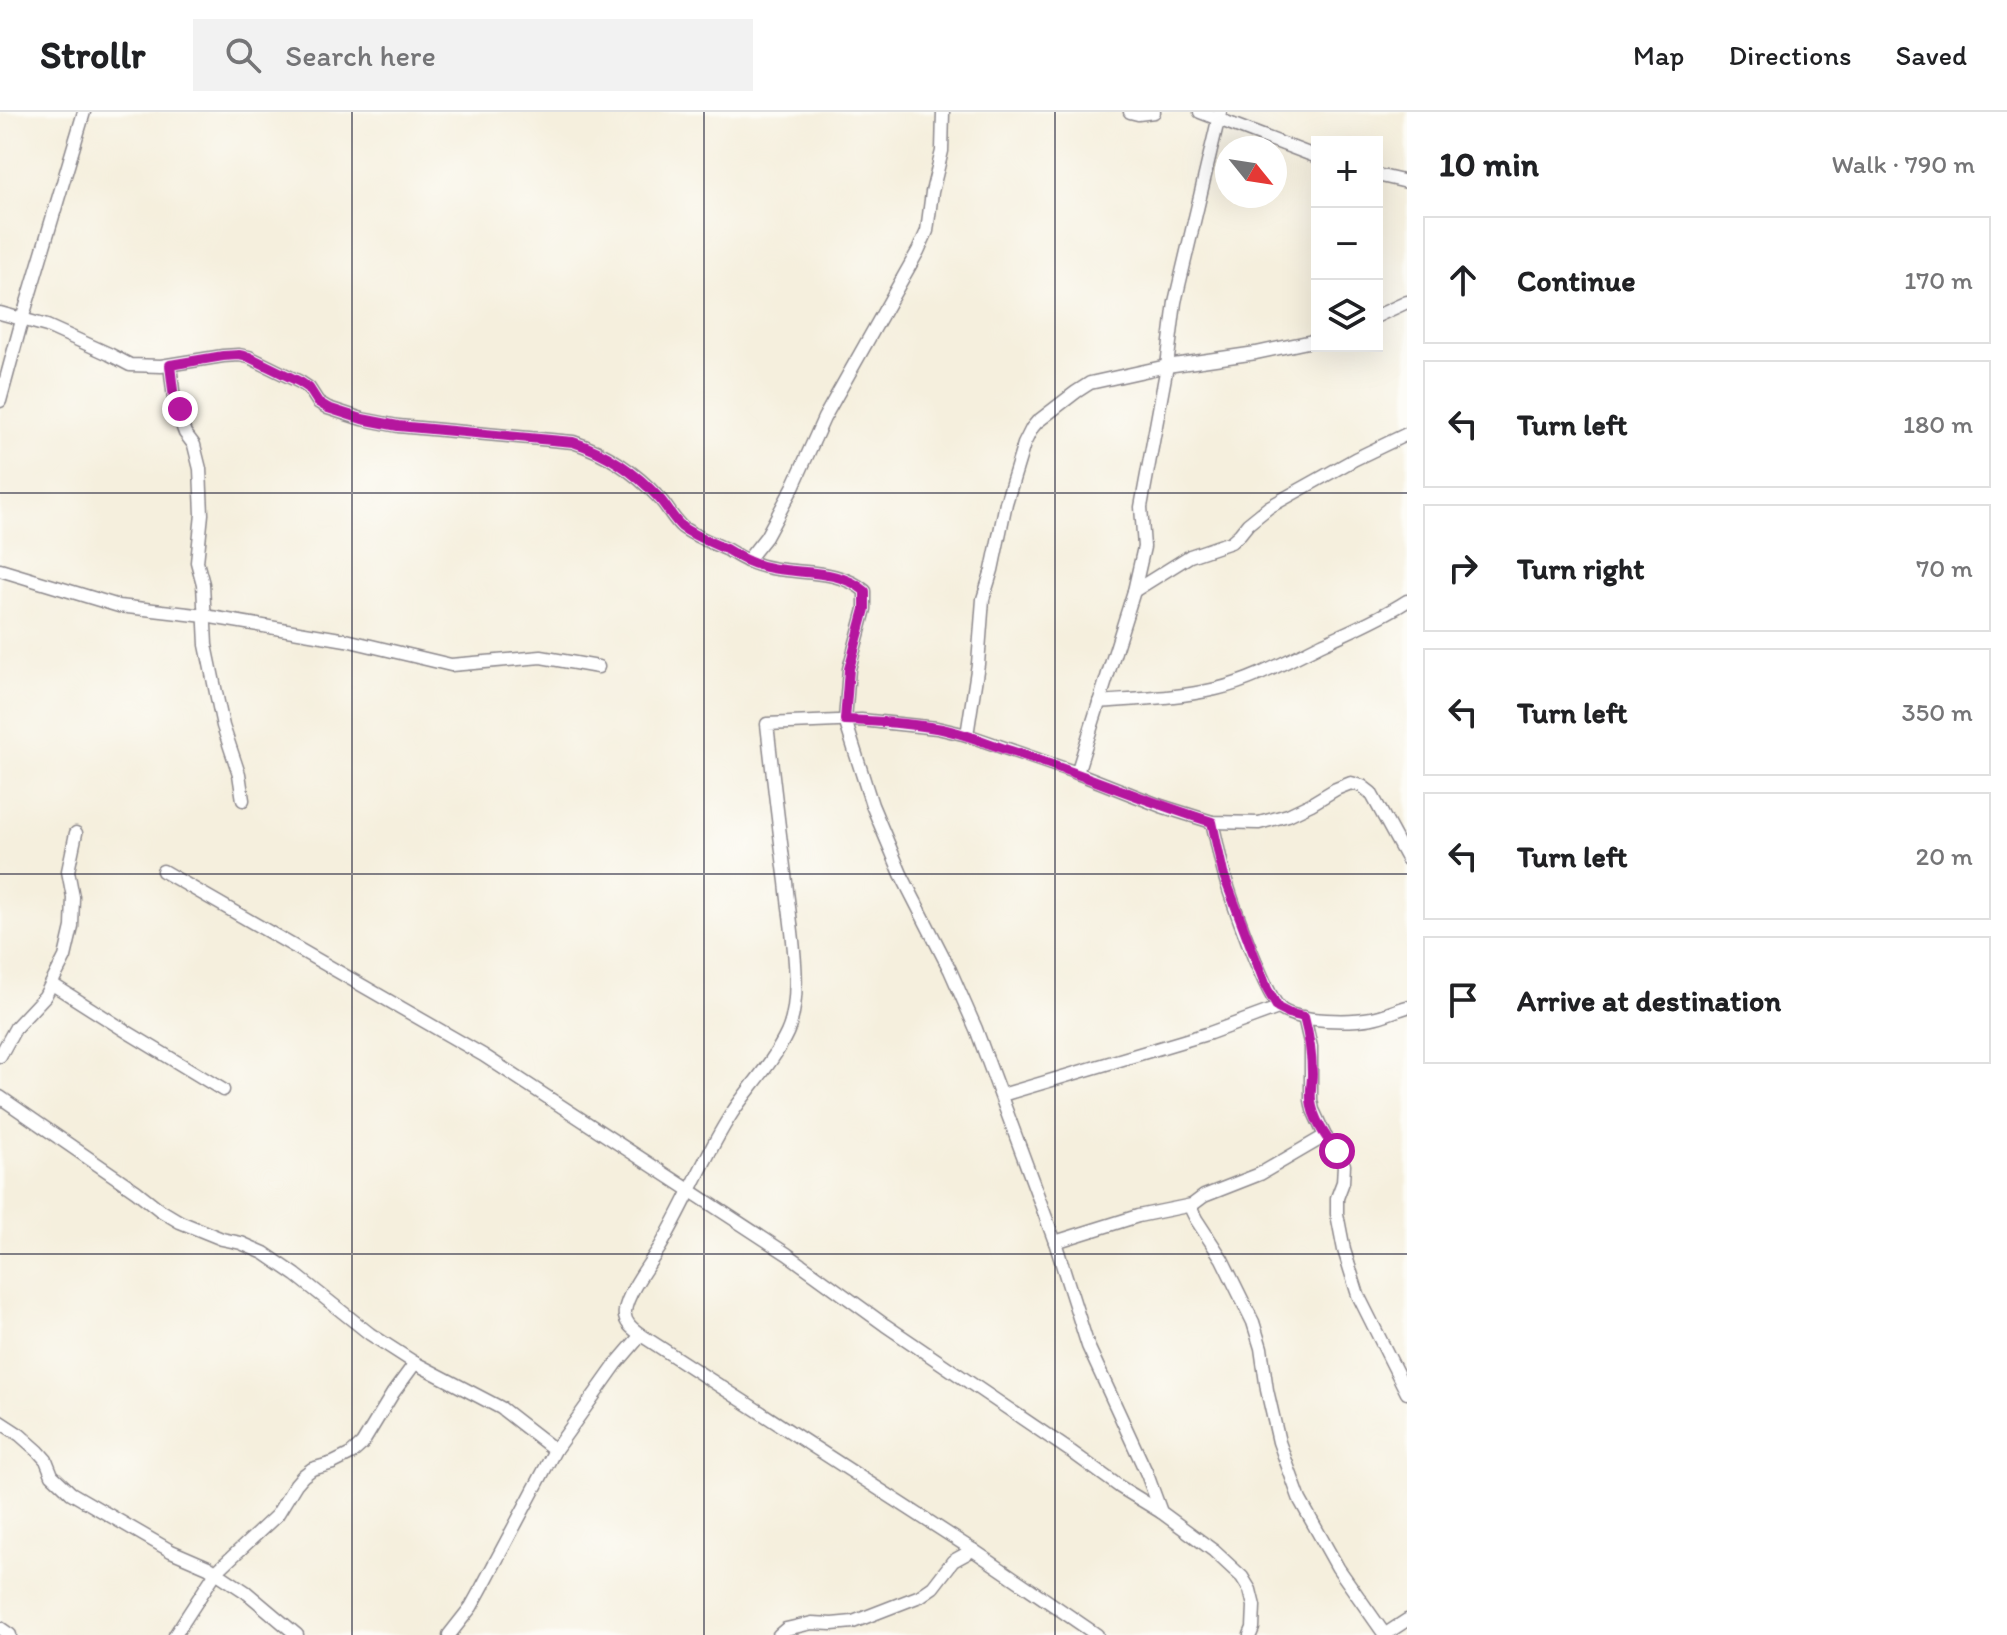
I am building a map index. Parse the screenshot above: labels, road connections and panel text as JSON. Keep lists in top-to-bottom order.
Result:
{
  "north": "bottom right",
  "page": {
    "header": "Strollr",
    "search": "Search here",
    "nav": ["Map", "Directions", "Saved"],
    "heading": ["10 min", "Walk · 790 m"],
    "map_buttons": ["+", "−"],
    "list": [
      ["Continue", "170 m"],
      ["Turn left", "180 m"],
      ["Turn right", "70 m"],
      ["Turn left", "350 m"],
      ["Turn left", "20 m"],
      "Arrive at destination"
    ]
  }
}
